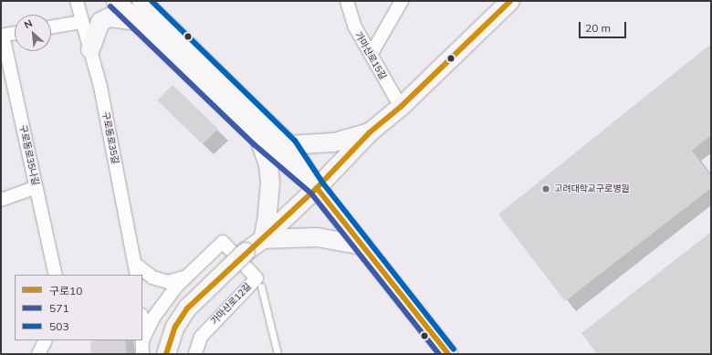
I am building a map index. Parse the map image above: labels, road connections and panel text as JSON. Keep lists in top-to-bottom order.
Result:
{
  "streets": {
    "street": [
      "가마산로15길",
      "구로동로35길",
      "구로동로35나길",
      "가마산로12길"
    ]
  },
  "places": ["고려대학교구로병원"],
  "lines": ["transit line 구로10", "transit line 503", "transit line 571"],
  "legend": ["구로10", "571", "503"],
  "scale_bar": "20 m",
  "north": "top left"
}
